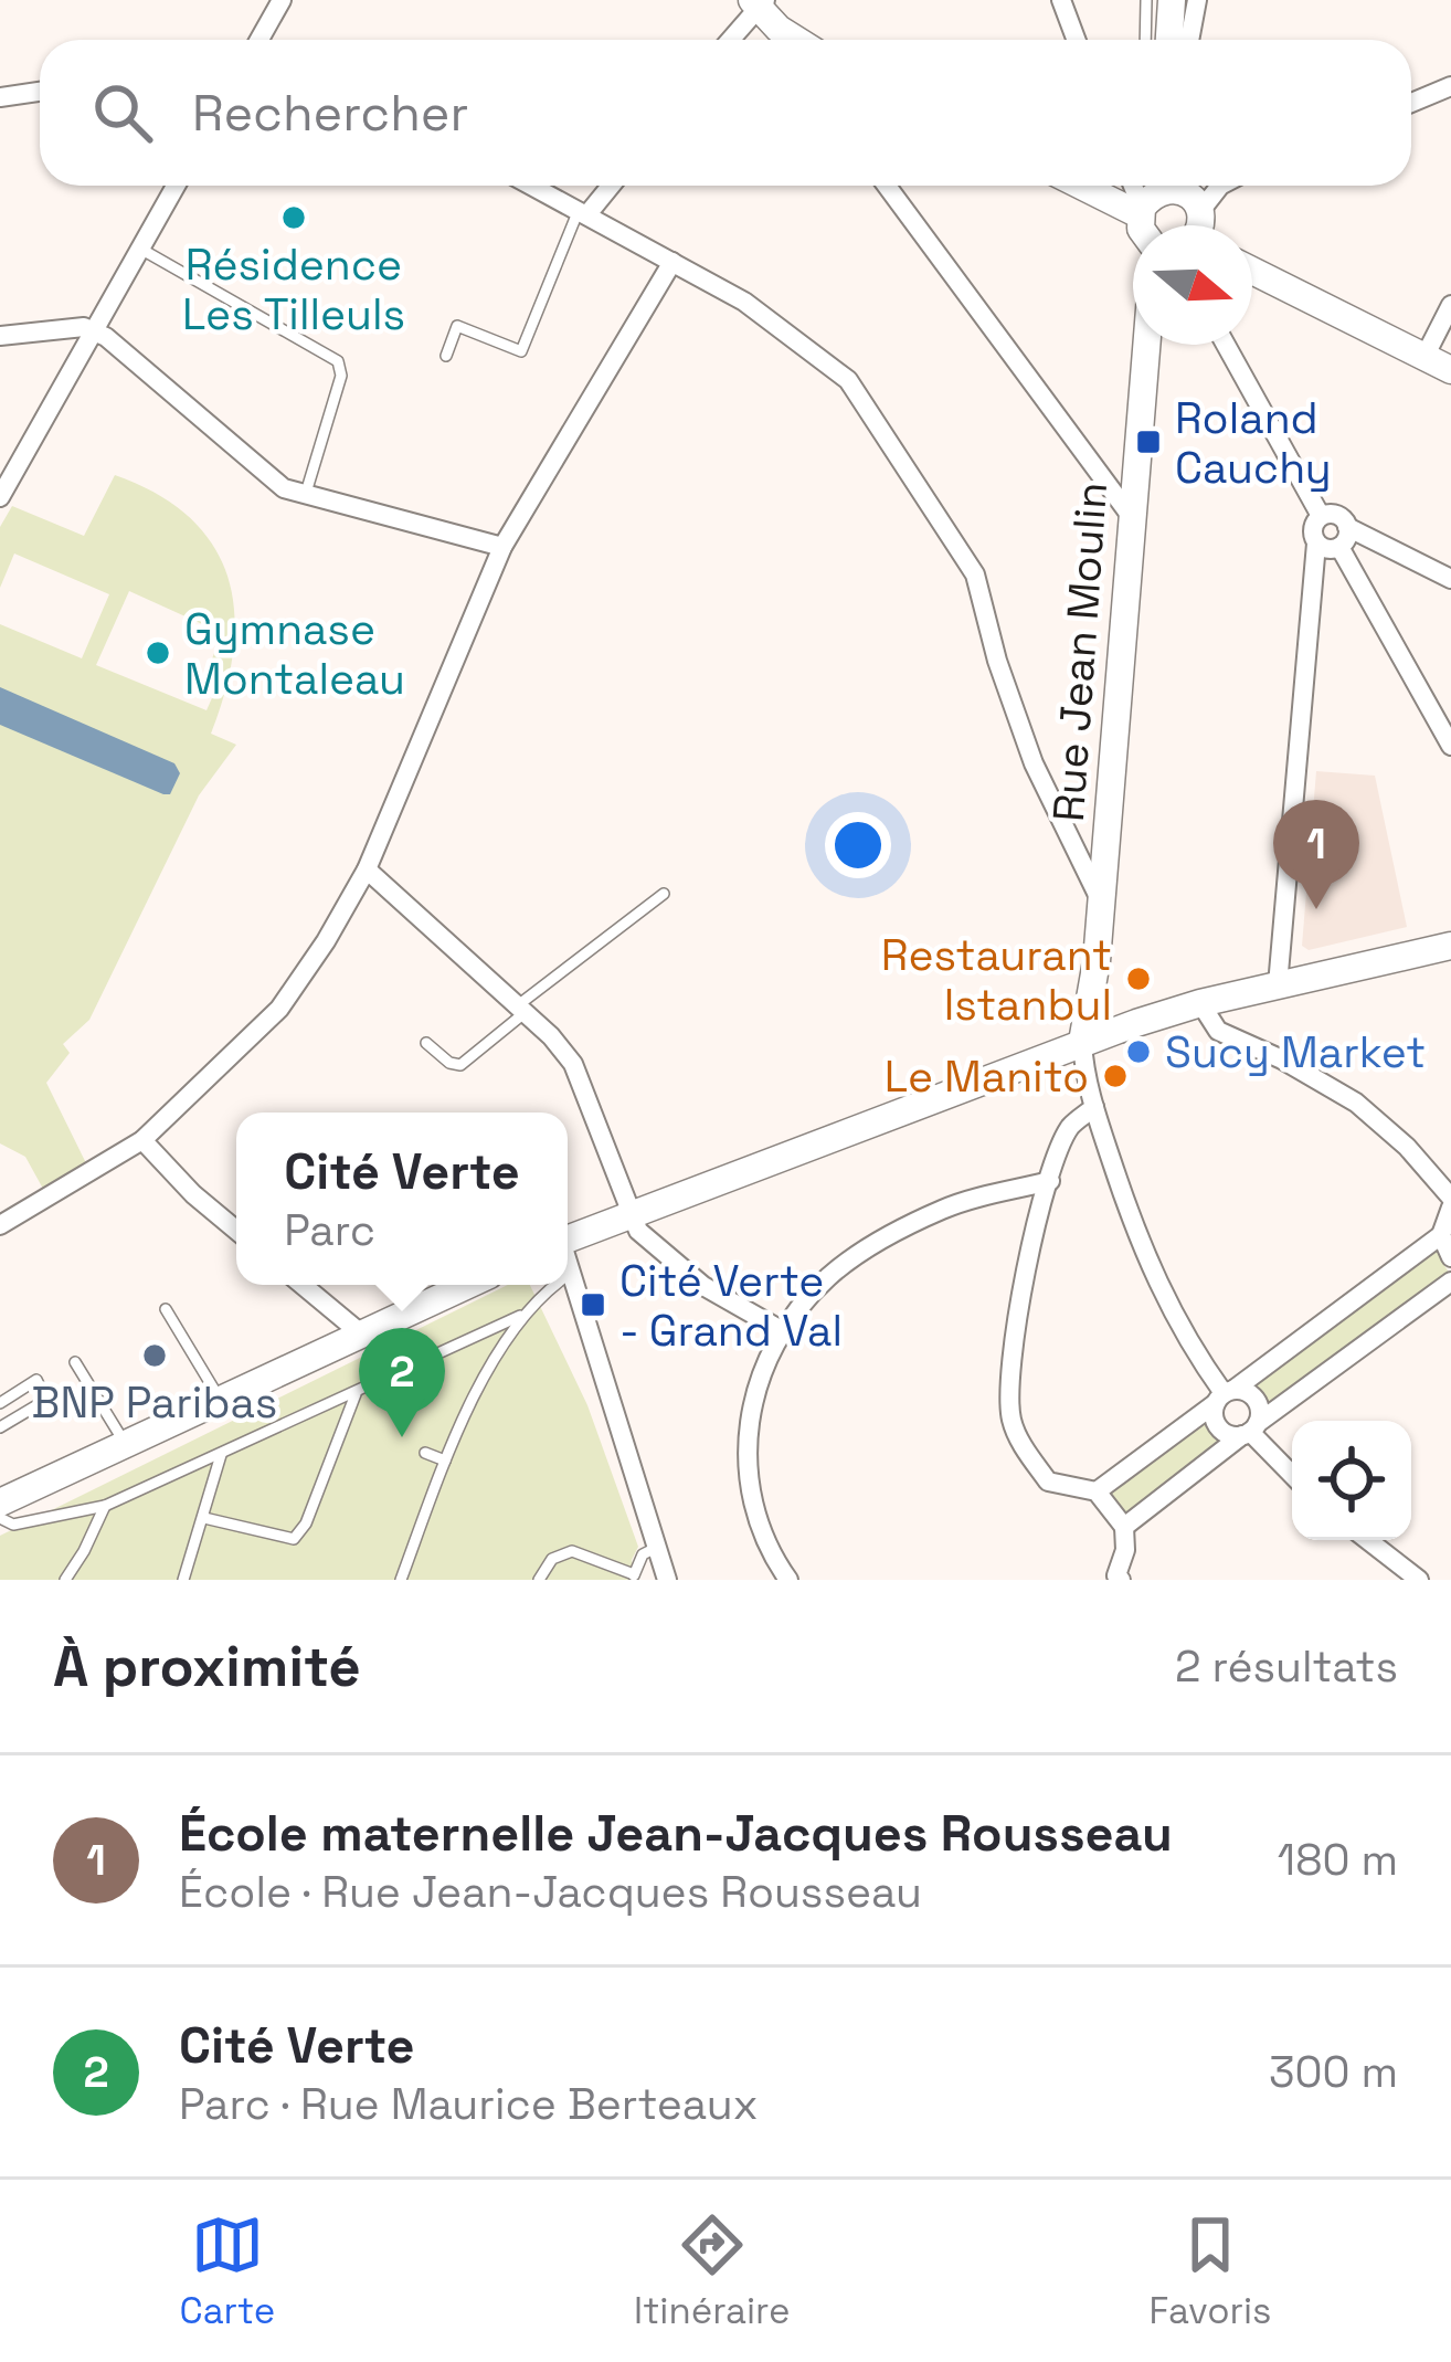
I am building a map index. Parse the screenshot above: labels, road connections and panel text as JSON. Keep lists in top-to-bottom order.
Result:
{
  "streets": {
    "street": ["Rue Jean Moulin"]
  },
  "places": {
    "other": [
      "Résidence Les Tilleuls",
      "Gymnase Montaleau",
      "Restaurant Istanbul",
      "Sucy Market",
      "Le Manito",
      "BNP Paribas"
    ],
    "transit": ["Roland Cauchy", "Cité Verte - Grand Val"]
  },
  "north": "right",
  "page": {
    "search": "Rechercher",
    "pins": ["1", "2"],
    "popup": ["Cité Verte", "Parc"],
    "heading": ["À proximité", "2 résultats"],
    "list": [
      {
        "mark": "1",
        "name": "École maternelle Jean-Jacques Rousseau",
        "note": "École · Rue Jean-Jacques Rousseau",
        "value": "180 m"
      },
      {
        "mark": "2",
        "name": "Cité Verte",
        "note": "Parc · Rue Maurice Berteaux",
        "value": "300 m"
      }
    ],
    "nav": ["Carte", "Itinéraire", "Favoris"]
  }
}
